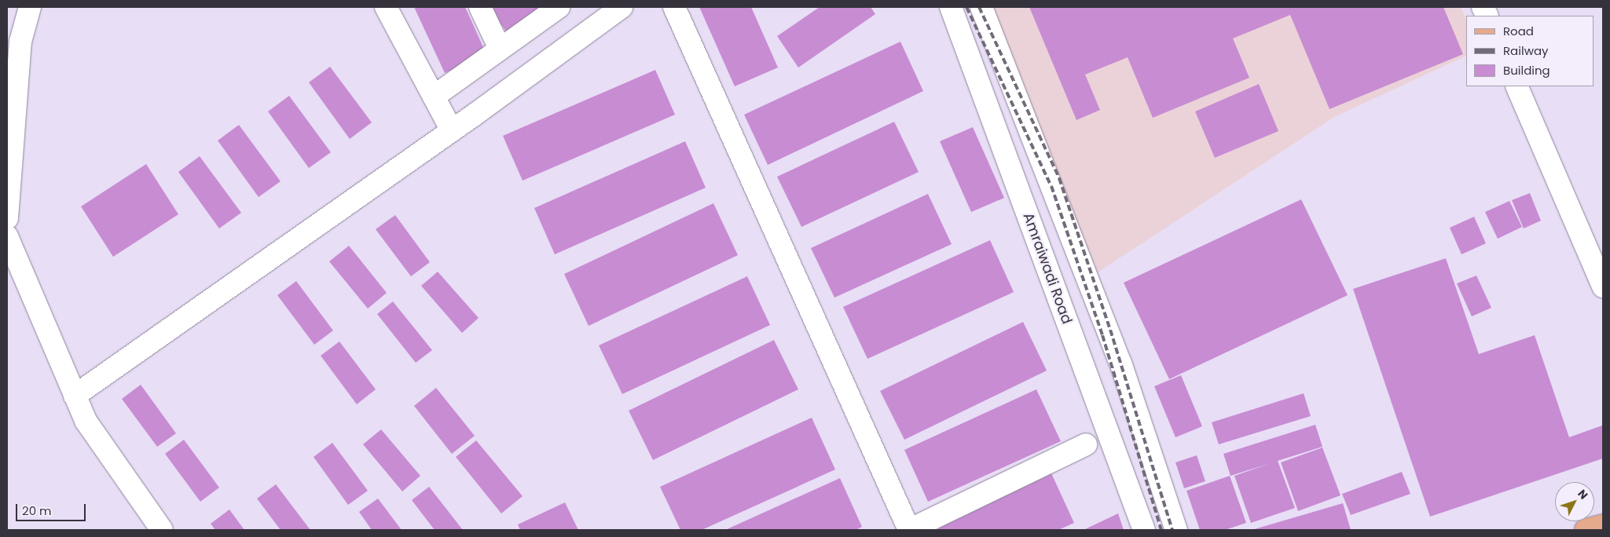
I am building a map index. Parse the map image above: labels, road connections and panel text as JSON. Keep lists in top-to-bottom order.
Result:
{
  "streets": {
    "street": ["Amraiwadi Road"]
  },
  "legend": ["Road", "Railway", "Building"],
  "scale_bar": "20 m",
  "north": "top right"
}
